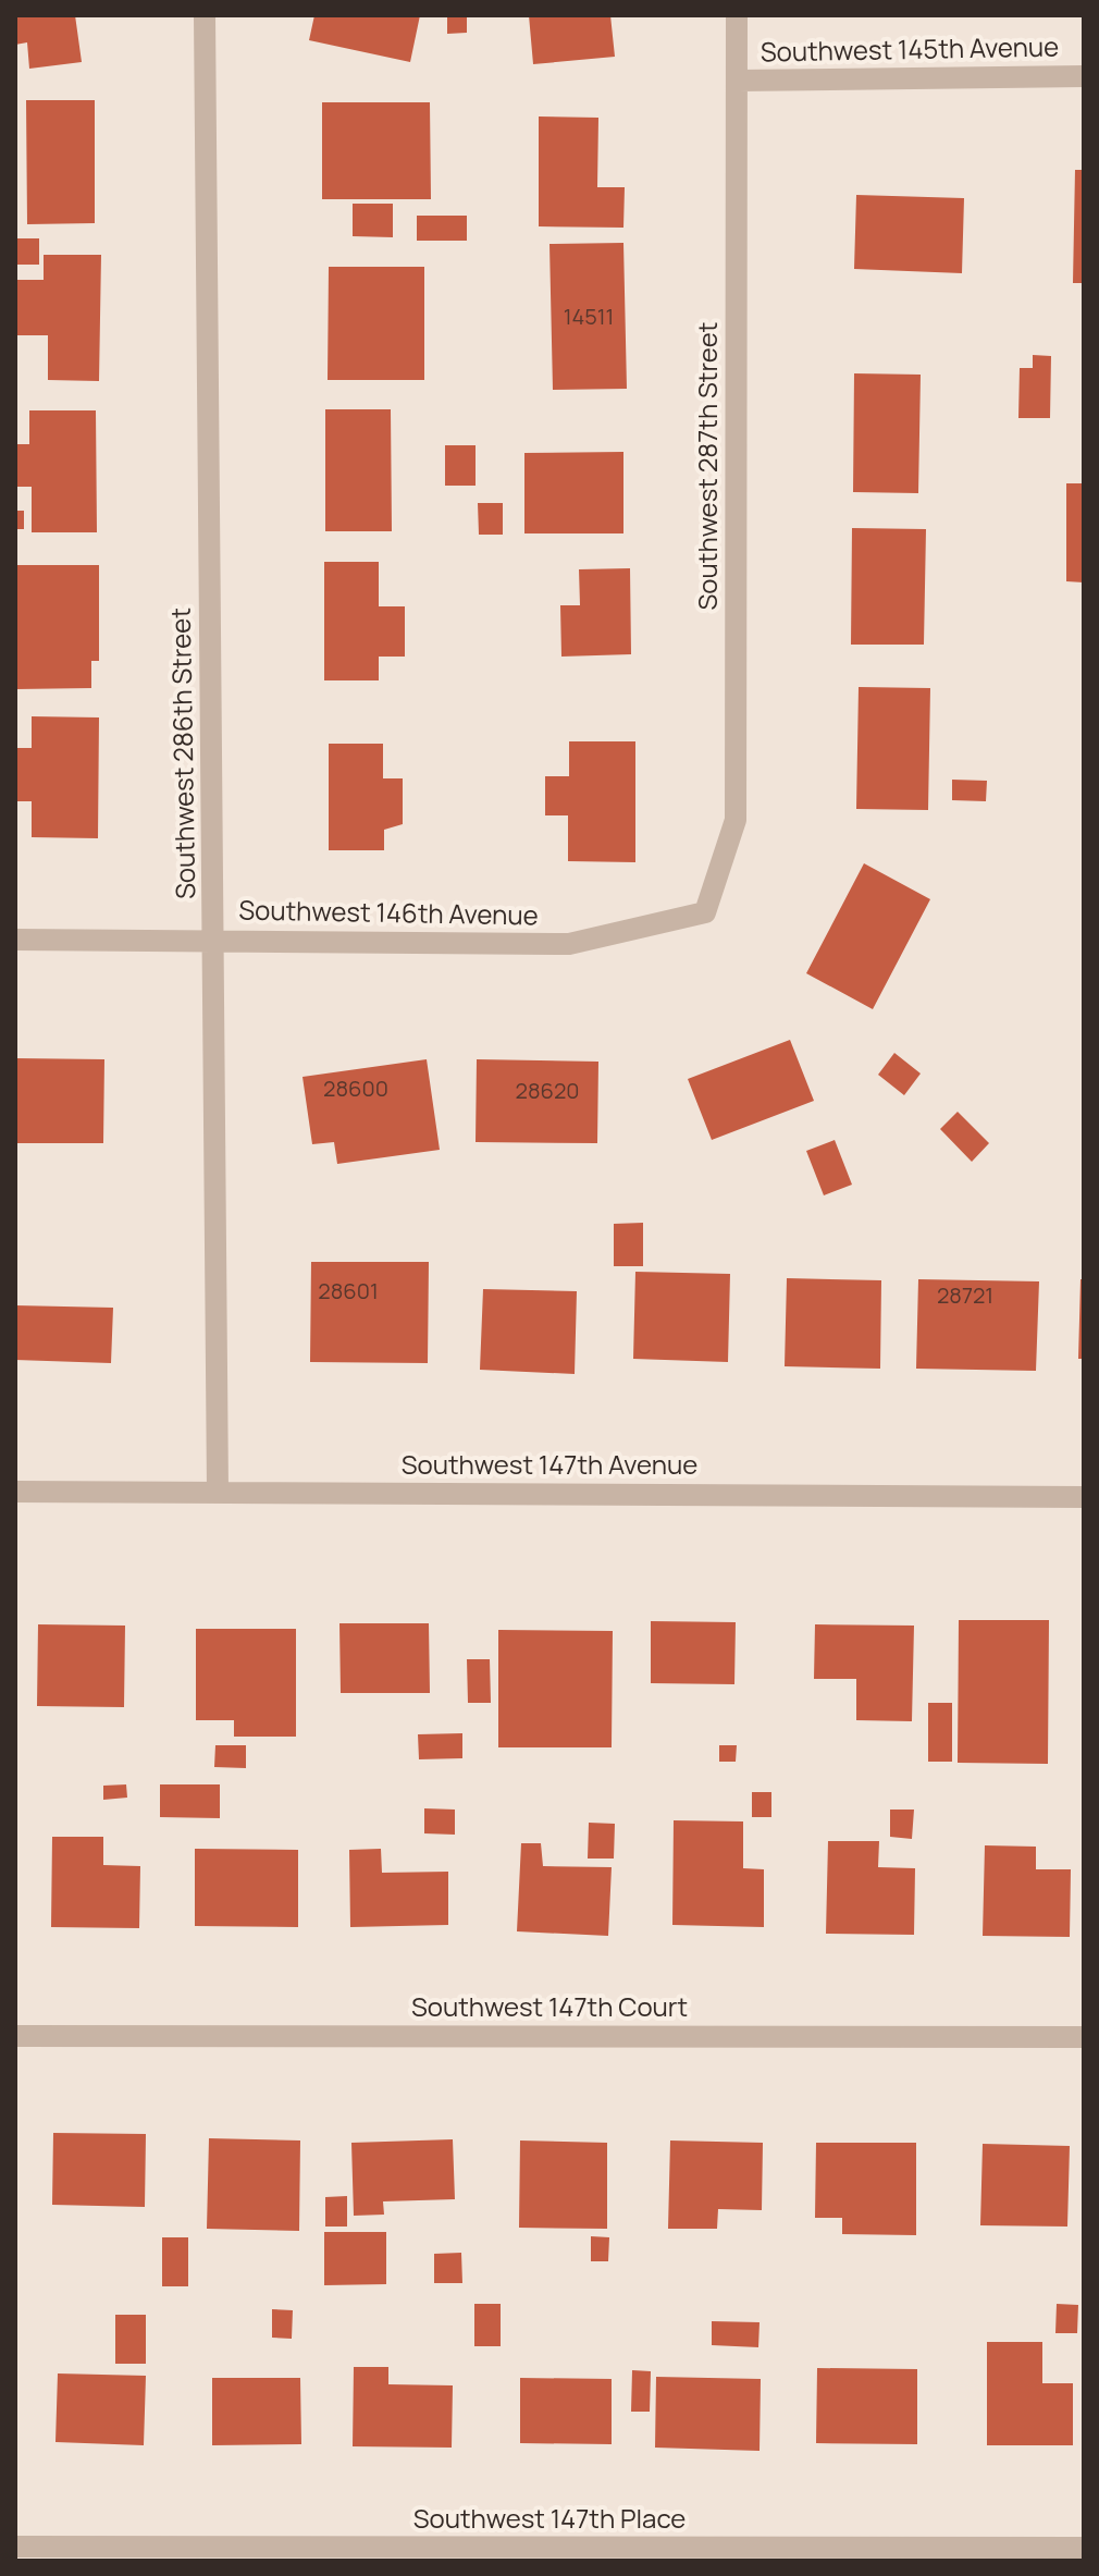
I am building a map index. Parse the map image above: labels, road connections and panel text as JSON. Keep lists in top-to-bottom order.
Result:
{
  "streets": {
    "street": [
      "Southwest 145th Avenue",
      "Southwest 287th Street",
      "Southwest 286th Street",
      "Southwest 146th Avenue",
      "Southwest 147th Avenue",
      "Southwest 147th Court",
      "Southwest 147th Place"
    ]
  },
  "crossings": [
    ["Southwest 145th Avenue", "Southwest 287th Street"],
    ["Southwest 287th Street", "Southwest 146th Avenue"],
    ["Southwest 286th Street", "Southwest 146th Avenue"],
    ["Southwest 286th Street", "Southwest 147th Avenue"]
  ],
  "house_numbers": [
    "14511",
    "28600",
    "28620",
    "28601",
    "28721"
  ]
}
